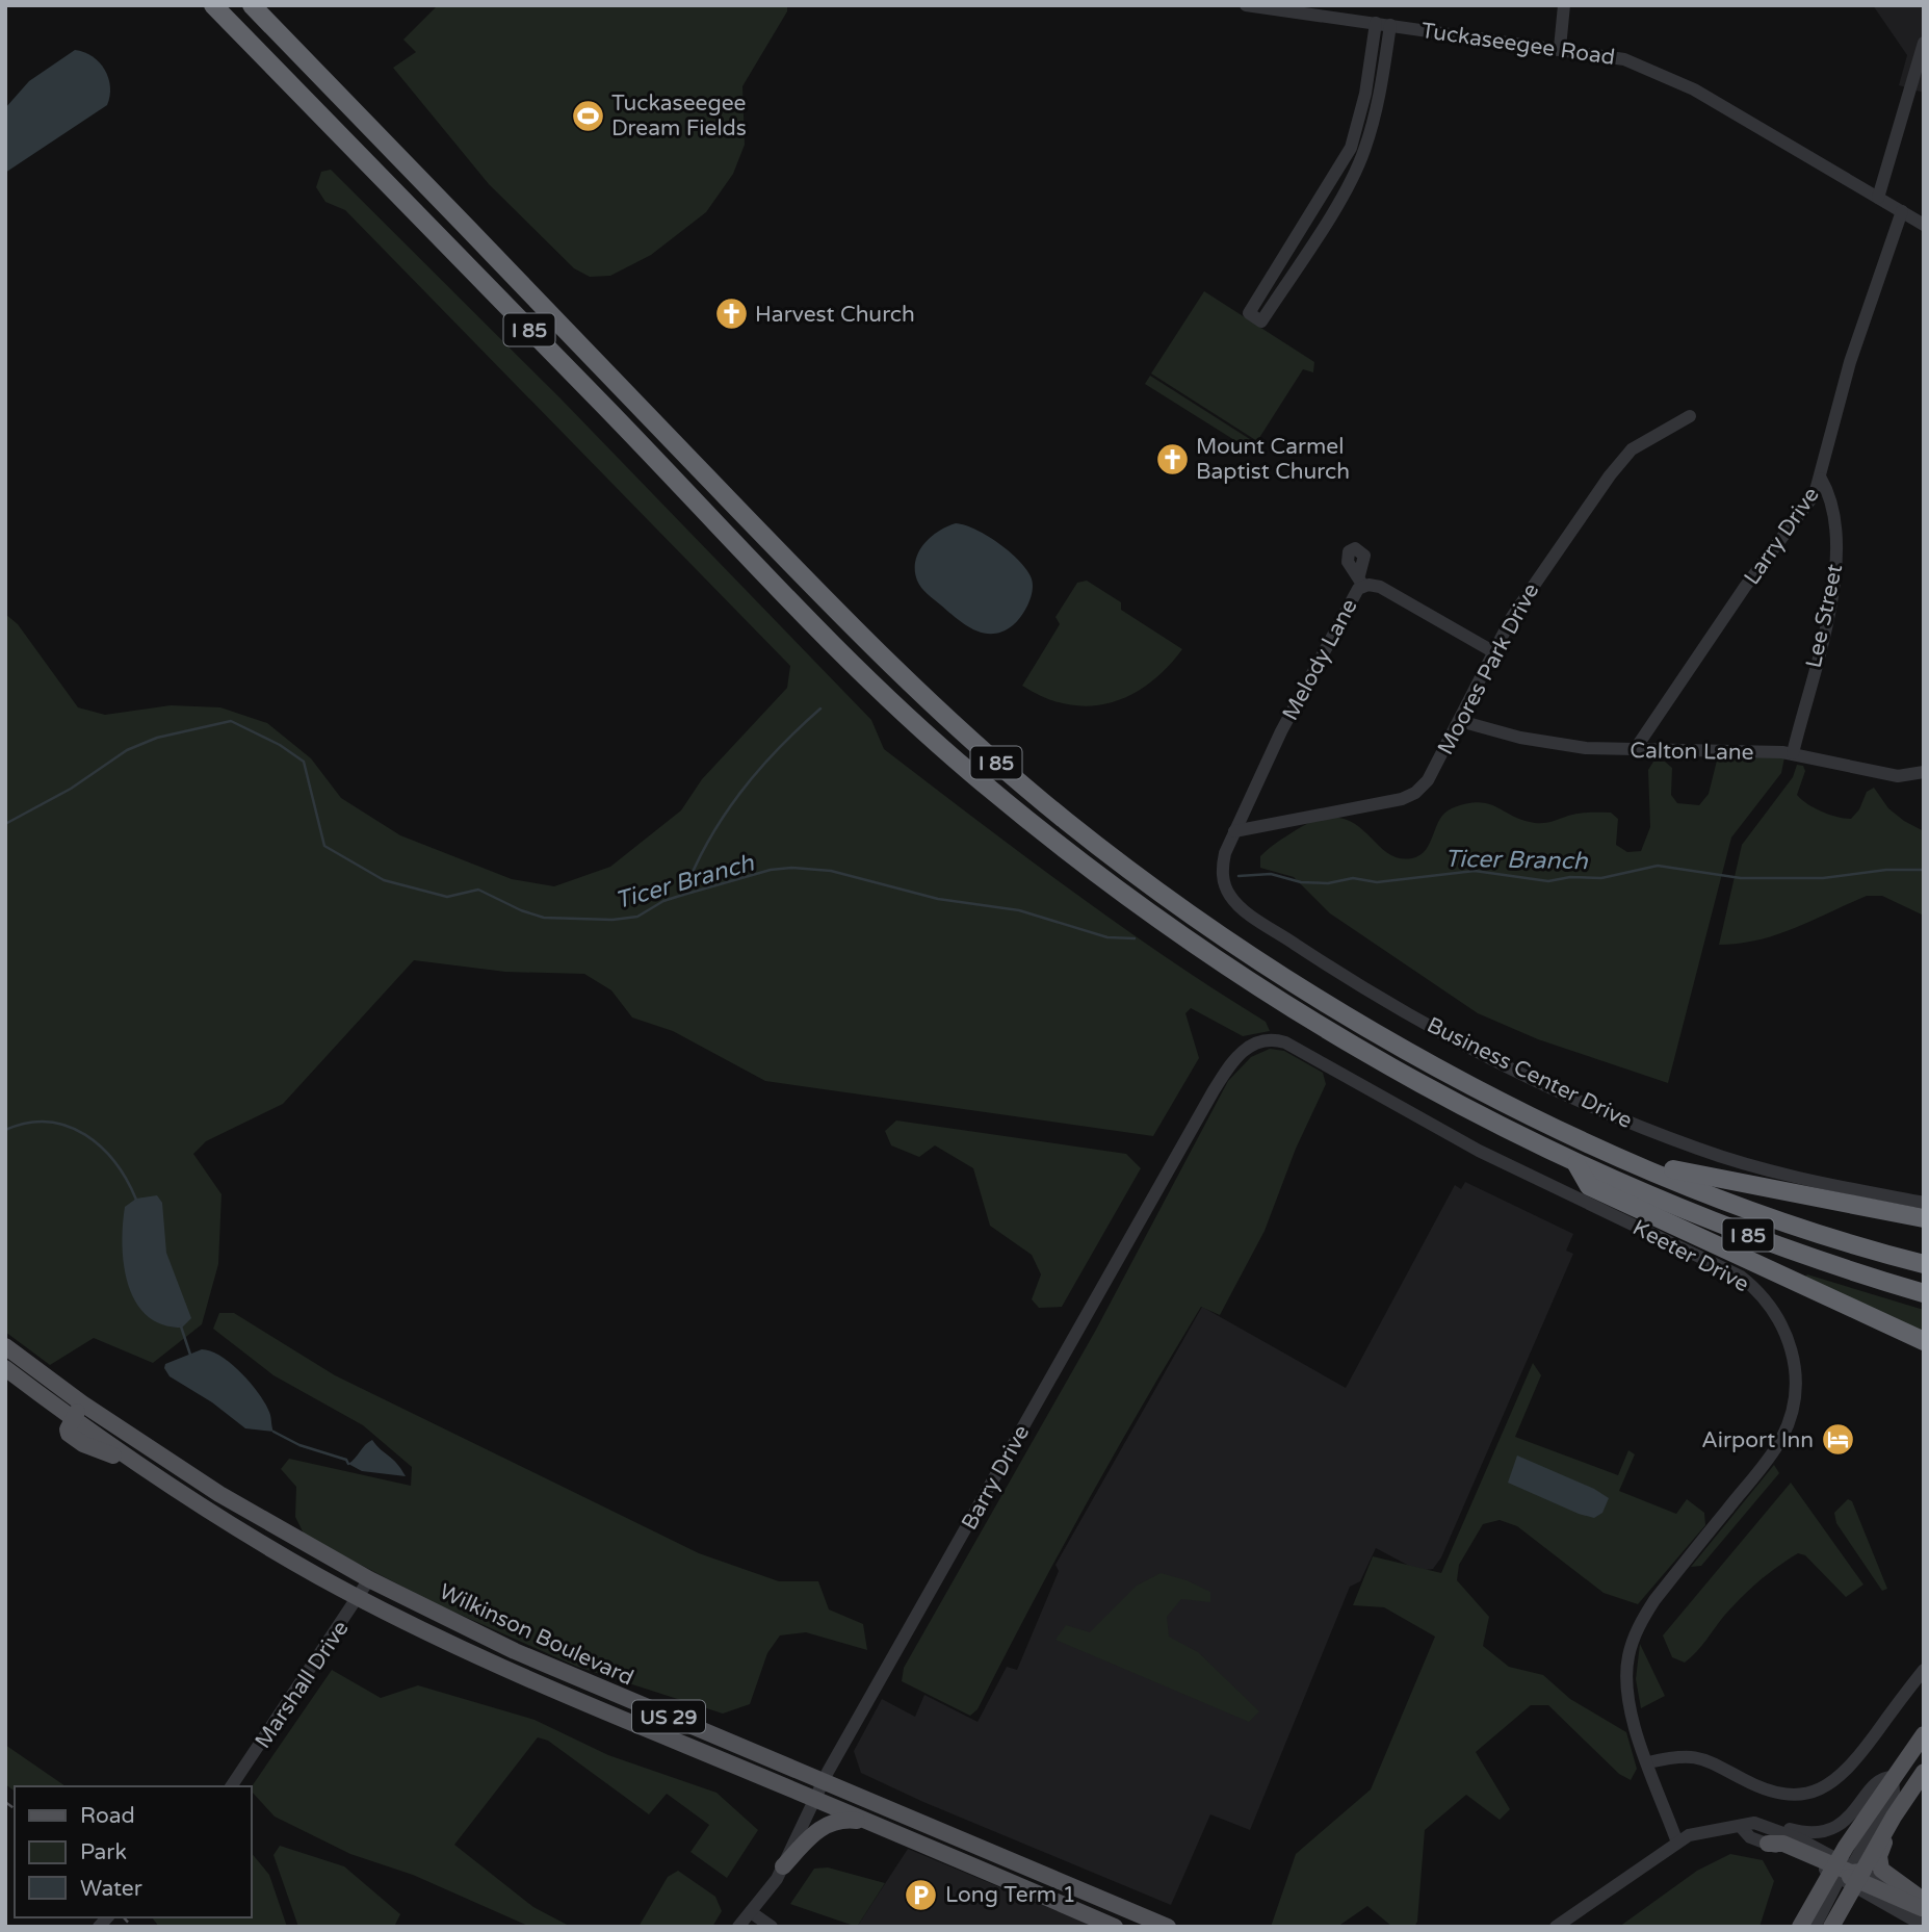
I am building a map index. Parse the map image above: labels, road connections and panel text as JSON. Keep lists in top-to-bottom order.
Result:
{
  "streets": {
    "highway": ["I 85"],
    "main road": ["Wilkinson Boulevard", "US 29"],
    "street": [
      "Tuckaseegee Road",
      "Larry Drive",
      "Lee Street",
      "Melody Lane",
      "Moores Park Drive",
      "Calton Lane",
      "Business Center Drive",
      "Keeter Drive",
      "Barry Drive",
      "Marshall Drive"
    ]
  },
  "crossings": [
    ["Tuckaseegee Road", "Larry Drive"],
    ["Larry Drive", "Lee Street"],
    ["Larry Drive", "Calton Lane"],
    ["Lee Street", "Calton Lane"],
    ["Melody Lane", "Moores Park Drive"],
    ["Melody Lane", "Business Center Drive"],
    ["Moores Park Drive", "Calton Lane"],
    ["Moores Park Drive", "Business Center Drive"],
    ["Keeter Drive", "Barry Drive"],
    ["Barry Drive", "Wilkinson Boulevard"],
    ["Wilkinson Boulevard", "Marshall Drive"]
  ],
  "water": ["Ticer Branch"],
  "places": {
    "sports": ["Tuckaseegee Dream Fields"],
    "church": ["Harvest Church", "Mount Carmel Baptist Church"],
    "hotel": ["Airport Inn"],
    "parking": ["Long Term 1"]
  },
  "legend": ["Road", "Park", "Water"]
}
